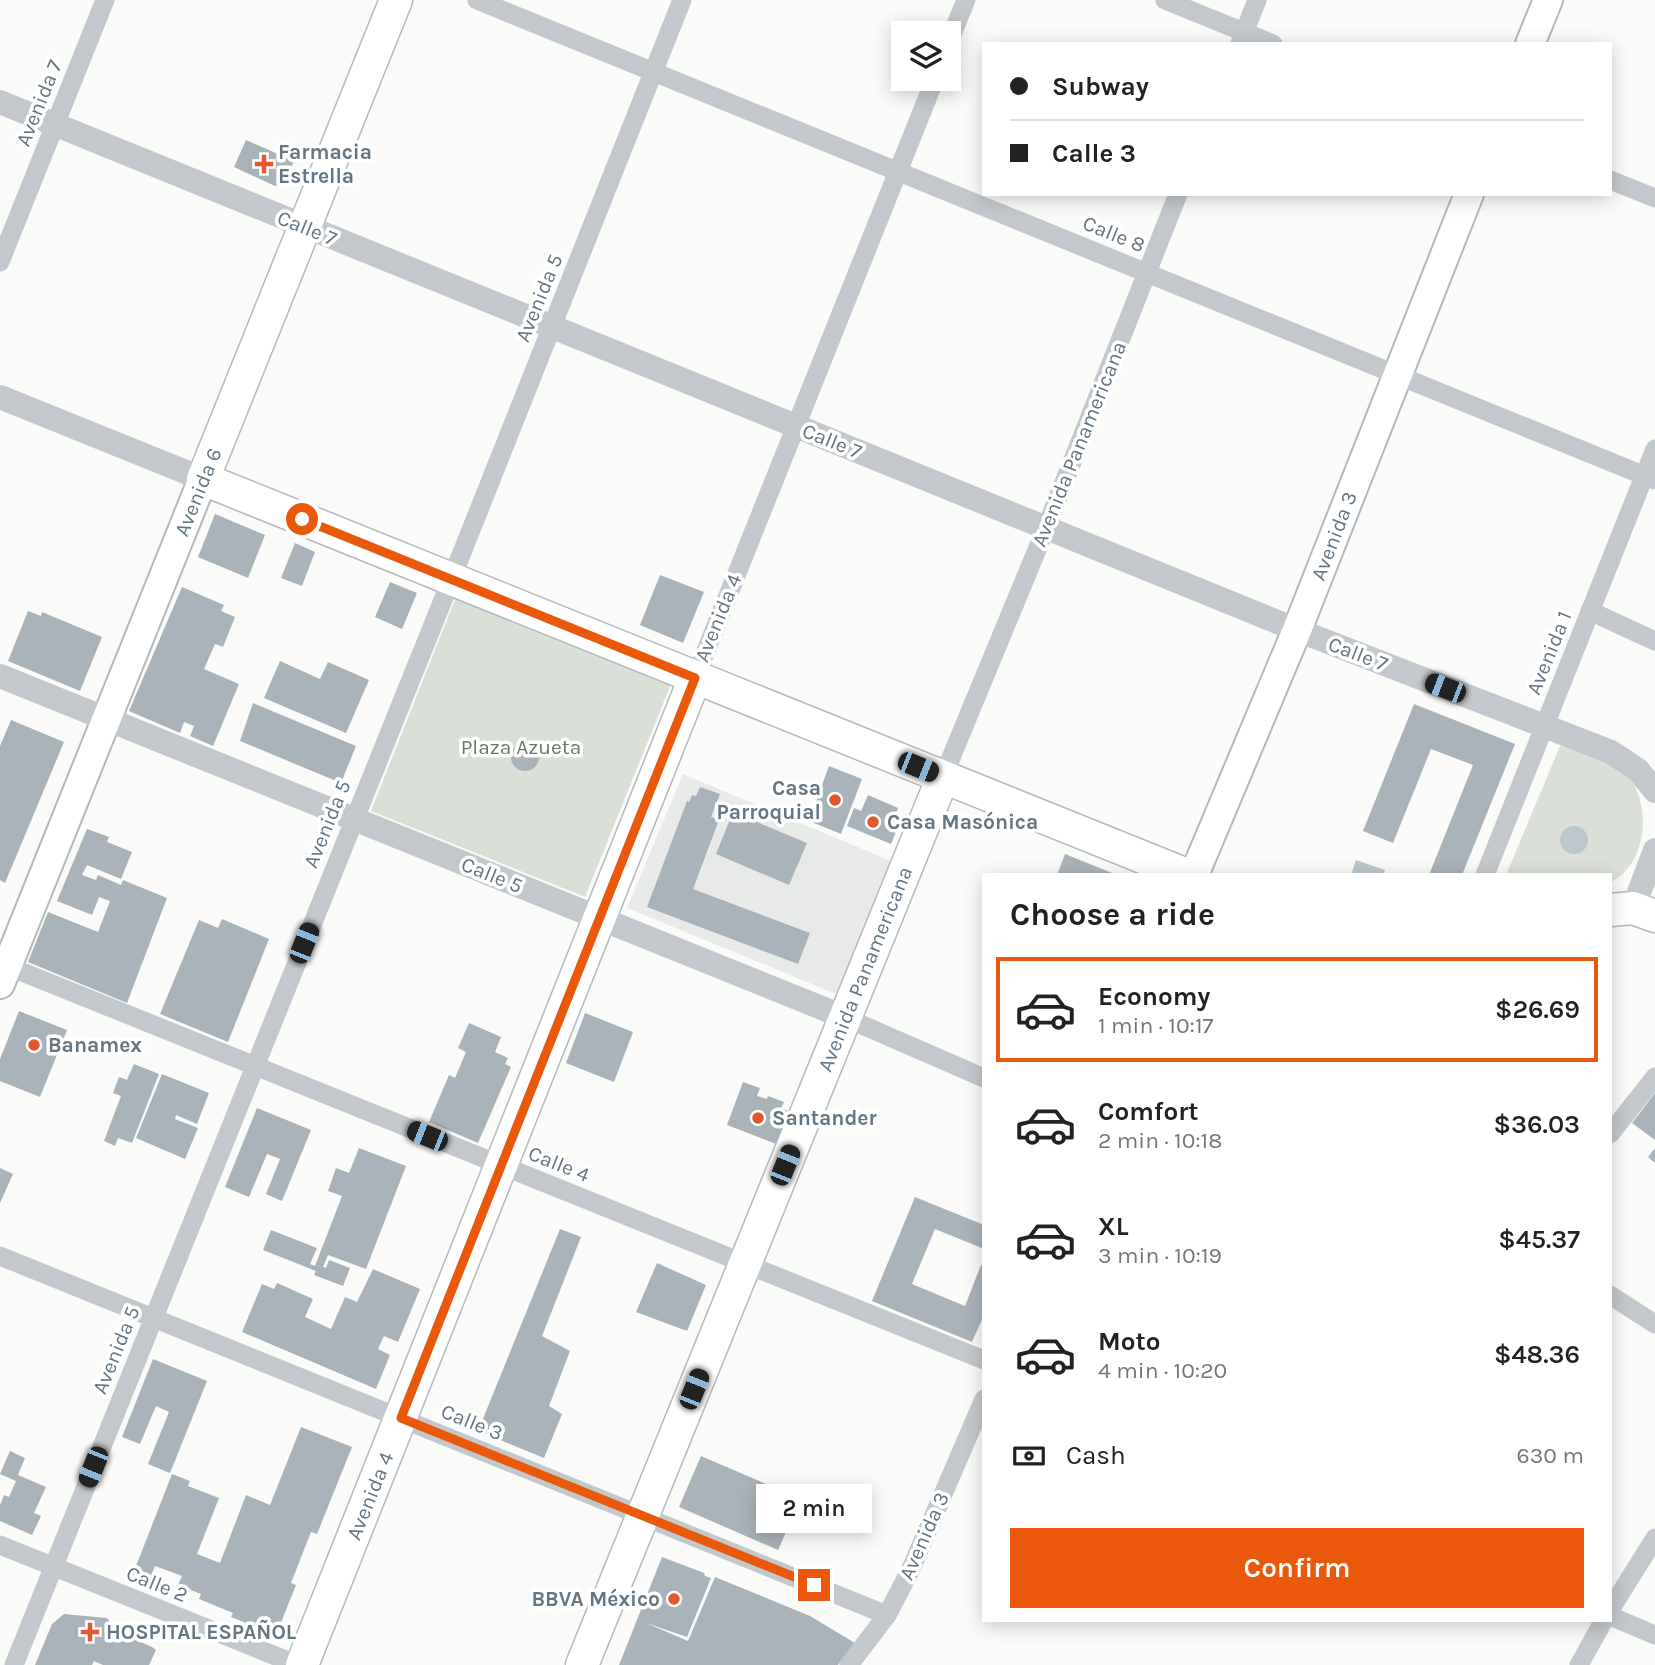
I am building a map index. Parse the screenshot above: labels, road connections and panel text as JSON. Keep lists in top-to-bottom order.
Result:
{
  "streets": {
    "main road": [
      "Avenida Panamericana",
      "Avenida 6",
      "Avenida 3",
      "Avenida 4"
    ],
    "street": [
      "Avenida 7",
      "Calle 7",
      "Calle 8",
      "Avenida 5",
      "Avenida 1",
      "Calle 5",
      "Calle 4",
      "Calle 3",
      "Calle 2"
    ]
  },
  "crossings": [
    ["Avenida 7", "Calle 7"],
    ["Calle 7", "Avenida 5"],
    ["Calle 7", "Avenida Panamericana"],
    ["Calle 7", "Avenida 6"],
    ["Calle 7", "Avenida 3"],
    ["Calle 7", "Avenida 4"],
    ["Calle 7", "Avenida 1"],
    ["Calle 8", "Avenida 5"],
    ["Calle 8", "Avenida Panamericana"],
    ["Calle 8", "Avenida 3"],
    ["Calle 8", "Avenida 4"],
    ["Calle 8", "Avenida 1"],
    ["Avenida 5", "Calle 5"],
    ["Avenida 5", "Calle 4"],
    ["Avenida 5", "Calle 3"],
    ["Avenida 5", "Calle 2"],
    ["Avenida Panamericana", "Calle 5"],
    ["Avenida Panamericana", "Calle 4"],
    ["Avenida Panamericana", "Calle 3"],
    ["Avenida 6", "Calle 5"],
    ["Avenida 6", "Calle 4"],
    ["Avenida 3", "Calle 3"],
    ["Avenida 4", "Calle 5"],
    ["Avenida 4", "Calle 4"],
    ["Avenida 4", "Calle 3"],
    ["Avenida 4", "Calle 2"]
  ],
  "parks": ["Plaza Azueta"],
  "places": {
    "health": ["Farmacia Estrella", "HOSPITAL ESPAÑOL"],
    "other": [
      "Casa Parroquial",
      "Casa Masónica",
      "Banamex",
      "Santander",
      "BBVA México"
    ]
  },
  "page": {
    "banner": ["Subway", "Calle 3"],
    "heading": "Choose a ride",
    "list": [
      {
        "name": "Economy",
        "note": "1 min · 10:17",
        "value": "$26.69"
      },
      {
        "name": "Comfort",
        "note": "2 min · 10:18",
        "value": "$36.03"
      },
      {
        "name": "XL",
        "note": "3 min · 10:19",
        "value": "$45.37"
      },
      {
        "name": "Moto",
        "note": "4 min · 10:20",
        "value": "$48.36"
      }
    ],
    "pay": ["Cash", "630 m"],
    "bubble": "2 min",
    "buttons": "Confirm"
  }
}
